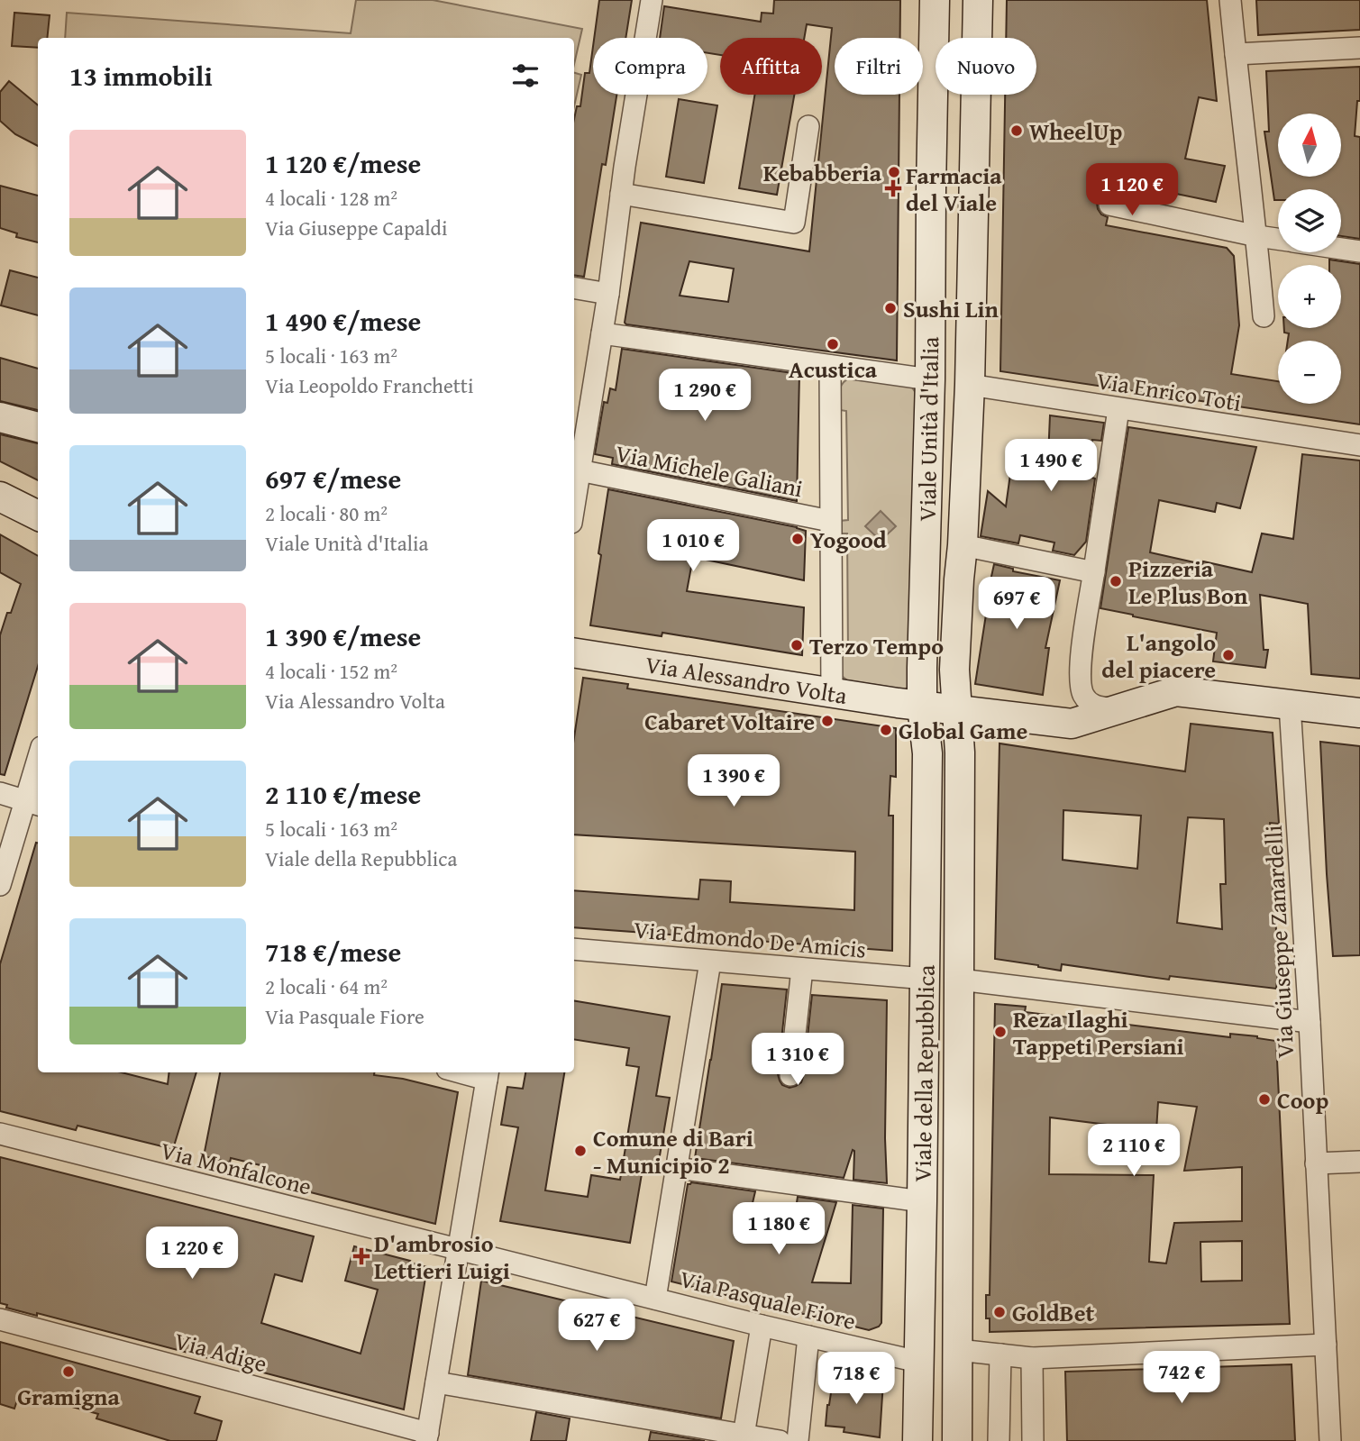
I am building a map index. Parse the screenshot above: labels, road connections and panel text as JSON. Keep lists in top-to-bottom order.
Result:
{
  "streets": {
    "main road": ["Viale Unità d'Italia", "Via Alessandro Volta", "Viale della Repubblica"],
    "street": [
      "Via Enrico Toti",
      "Via Michele Galiani",
      "Via Edmondo De Amicis",
      "Via Giuseppe Zanardelli",
      "Via Monfalcone",
      "Via Pasquale Fiore",
      "Via Adige"
    ]
  },
  "crossings": [
    ["Via Enrico Toti", "Viale Unità d'Italia"],
    ["Viale Unità d'Italia", "Via Alessandro Volta"],
    ["Viale Unità d'Italia", "Viale della Repubblica"],
    ["Via Alessandro Volta", "Via Giuseppe Zanardelli"],
    ["Via Alessandro Volta", "Viale della Repubblica"],
    ["Via Edmondo De Amicis", "Viale della Repubblica"],
    ["Viale della Repubblica", "Via Pasquale Fiore"],
    ["Via Monfalcone", "Via Pasquale Fiore"]
  ],
  "places": {
    "other": [
      "WheelUp",
      "Kebabberia",
      "Sushi Lin",
      "Acustica",
      "Yogood",
      "Pizzeria Le Plus Bon",
      "Terzo Tempo",
      "L'angolo del piacere",
      "Cabaret Voltaire",
      "Global Game",
      "Reza Ilaghi Tappeti Persiani",
      "Coop",
      "Comune di Bari - Municipio 2",
      "GoldBet",
      "Gramigna"
    ],
    "health": ["Farmacia del Viale", "D'ambrosio Lettieri Luigi"]
  },
  "north": "top",
  "page": {
    "chip": [
      "Compra",
      "Affitta",
      "Filtri",
      "Nuovo"
    ],
    "heading": "13 immobili",
    "map_buttons": ["+", "−"],
    "list": [
      {
        "name": "1 120 €/mese",
        "note": "4 locali · 128 m² · Via Giuseppe Capaldi"
      },
      {
        "name": "1 490 €/mese",
        "note": "5 locali · 163 m² · Via Leopoldo Franchetti"
      },
      {
        "name": "697 €/mese",
        "note": "2 locali · 80 m² · Viale Unità d'Italia"
      },
      {
        "name": "1 390 €/mese",
        "note": "4 locali · 152 m² · Via Alessandro Volta"
      },
      {
        "name": "2 110 €/mese",
        "note": "5 locali · 163 m² · Viale della Repubblica"
      },
      {
        "name": "718 €/mese",
        "note": "2 locali · 64 m² · Via Pasquale Fiore"
      }
    ],
    "price": [
      "1 120 €",
      "1 290 €",
      "1 490 €",
      "1 010 €",
      "697 €",
      "1 390 €",
      "1 310 €",
      "2 110 €",
      "1 180 €",
      "1 220 €",
      "627 €",
      "742 €",
      "718 €"
    ]
  }
}
